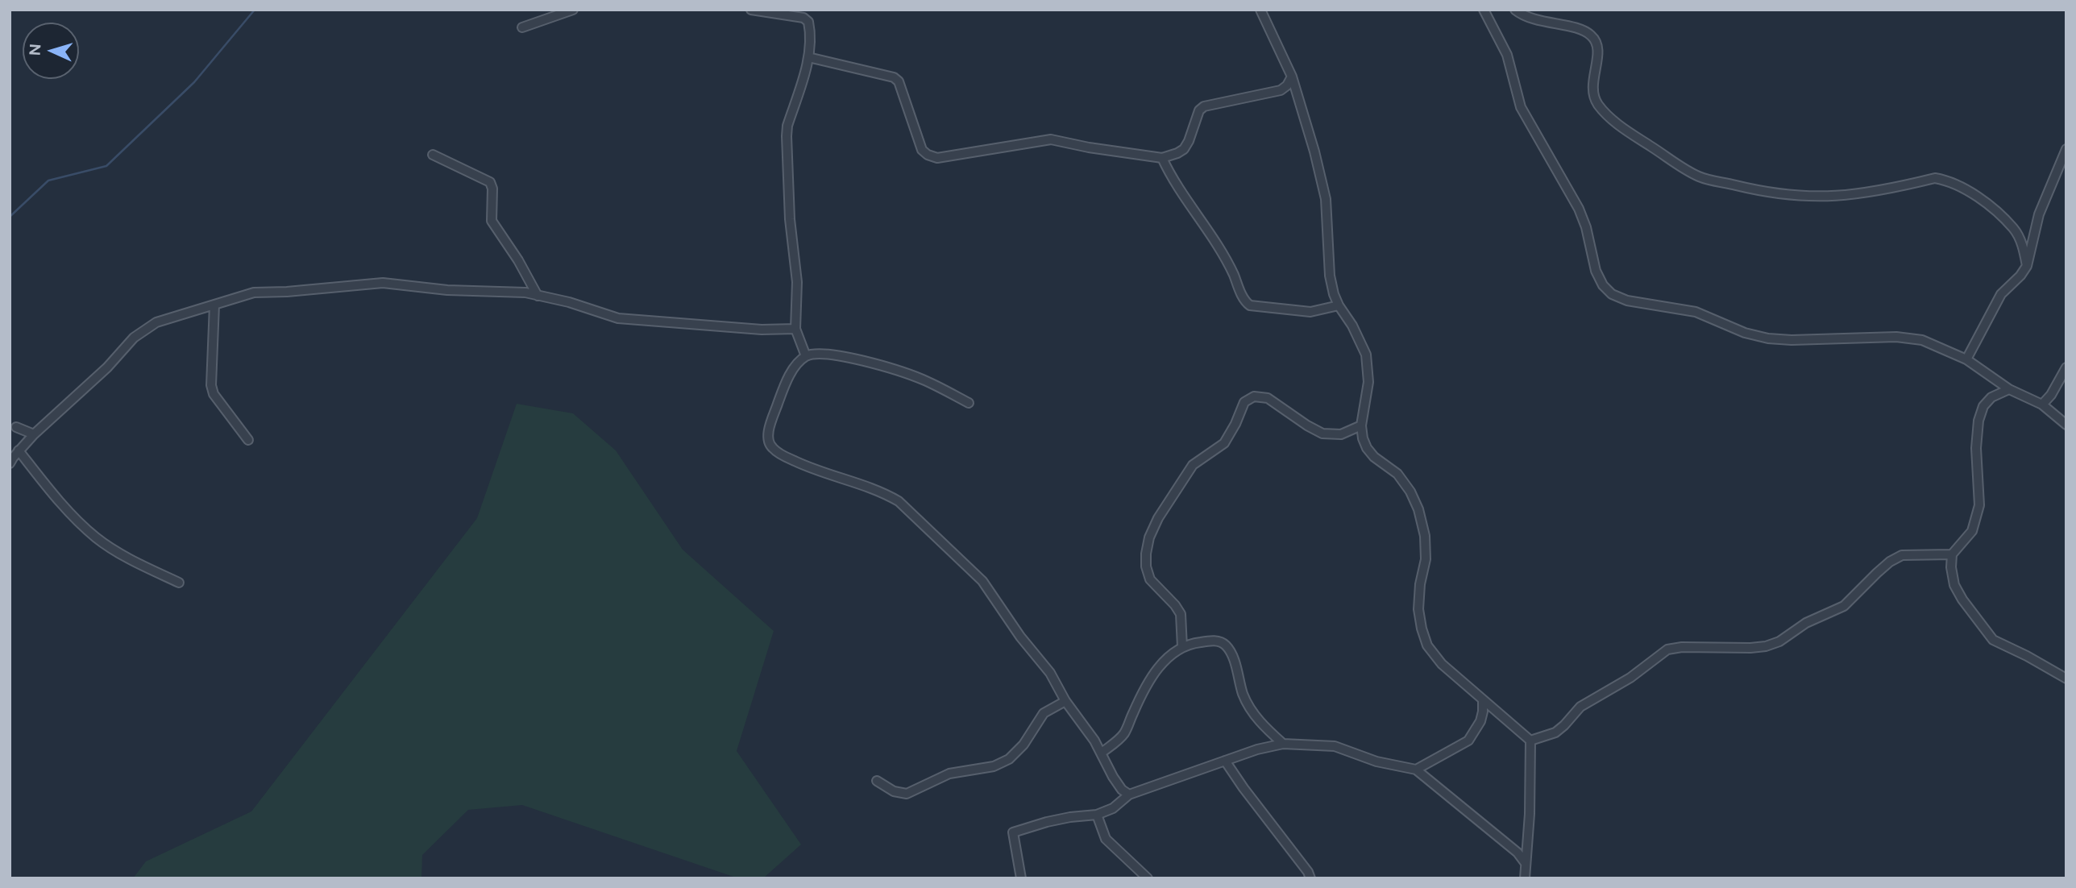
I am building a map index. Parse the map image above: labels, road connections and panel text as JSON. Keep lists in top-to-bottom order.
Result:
{
  "north": "left"
}
